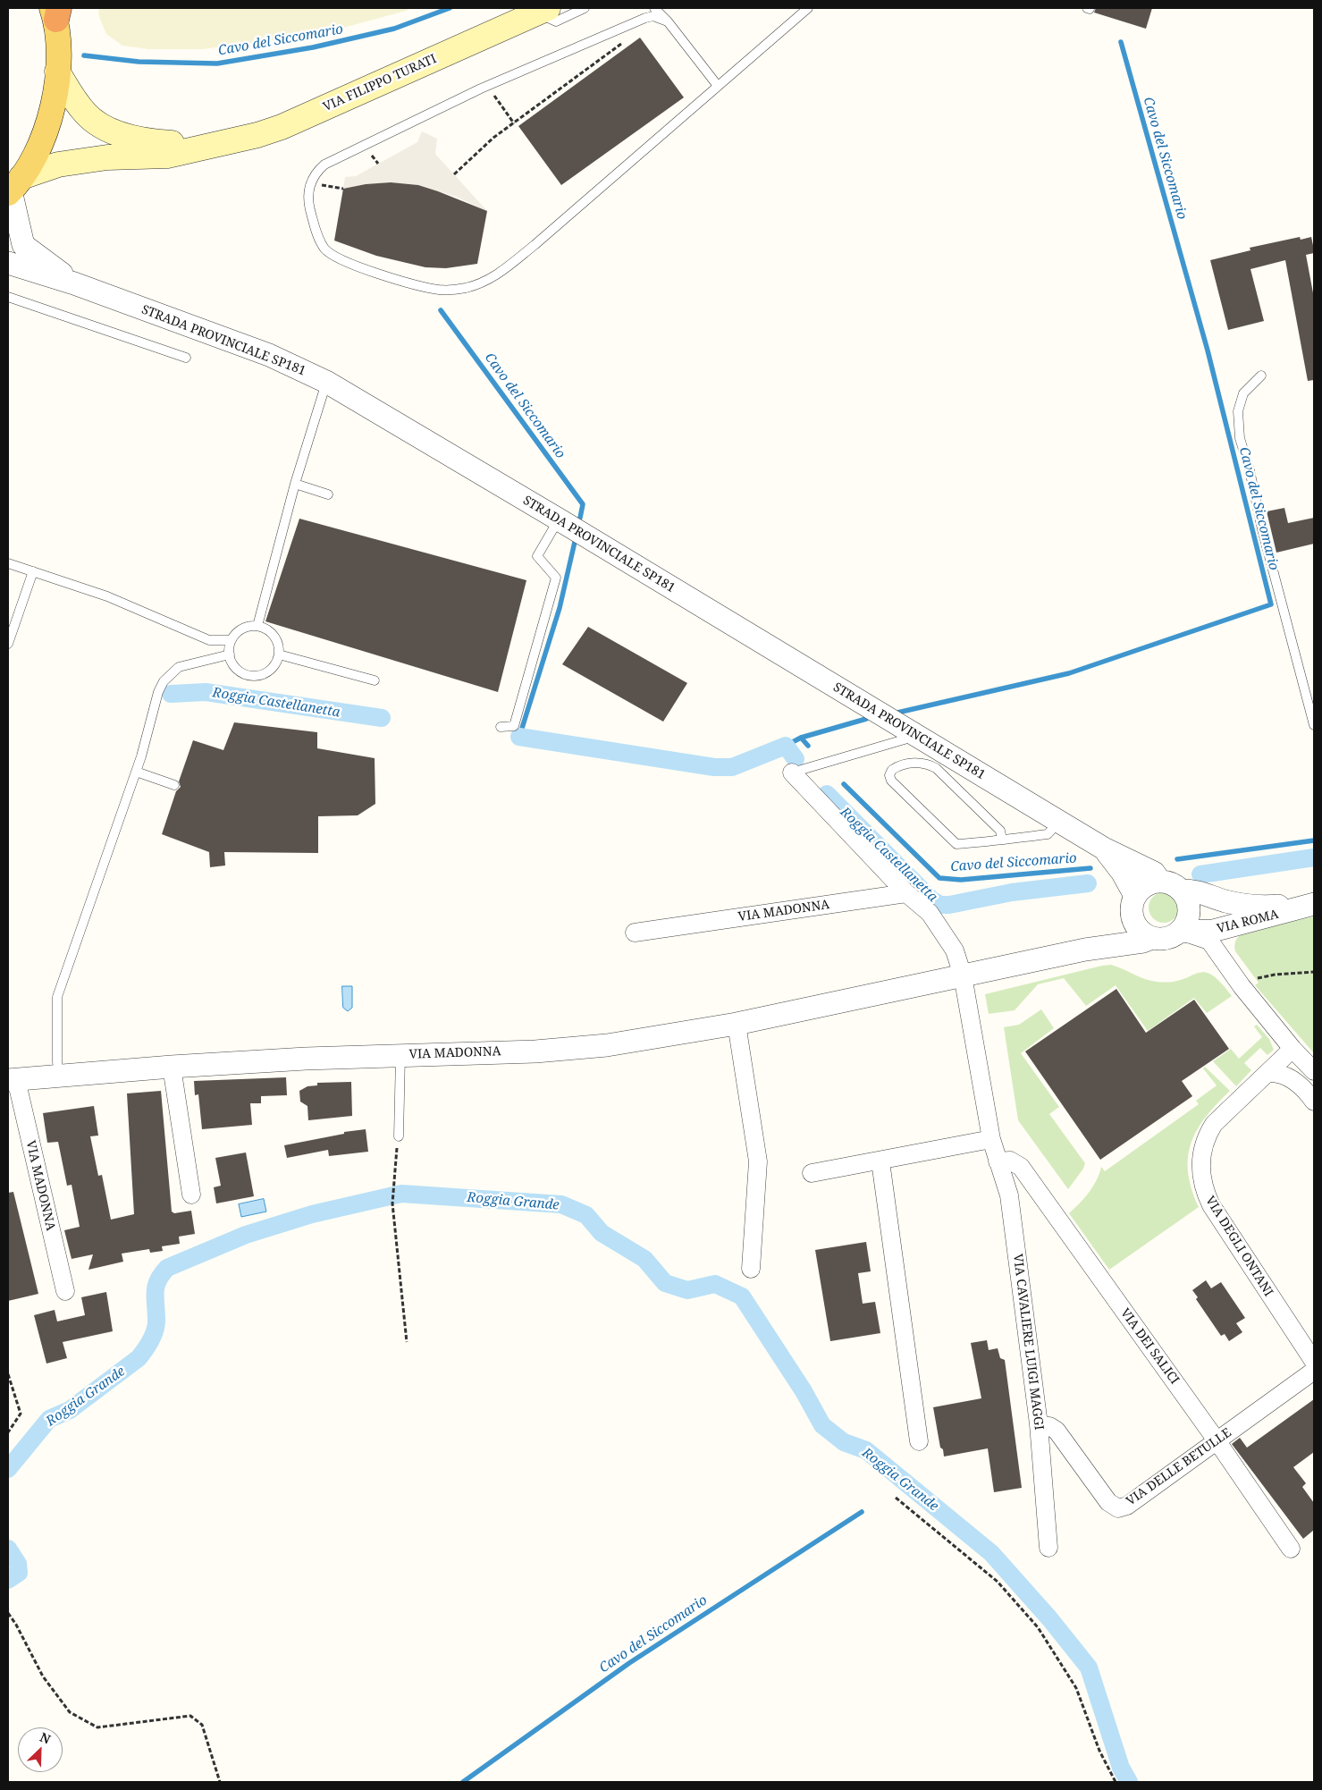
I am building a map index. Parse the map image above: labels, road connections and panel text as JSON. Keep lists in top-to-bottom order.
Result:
{
  "streets": {
    "main road": ["VIA FILIPPO TURATI"],
    "street": [
      "STRADA PROVINCIALE SP181",
      "VIA MADONNA",
      "VIA ROMA",
      "VIA DEGLI ONTANI",
      "VIA CAVALIERE LUIGI MAGGI",
      "VIA DEI SALICI",
      "VIA DELLE BETULLE"
    ]
  },
  "crossings": [
    ["VIA FILIPPO TURATI", "STRADA PROVINCIALE SP181"],
    ["STRADA PROVINCIALE SP181", "VIA MADONNA"],
    ["STRADA PROVINCIALE SP181", "VIA ROMA"],
    ["VIA MADONNA", "VIA ROMA"],
    ["VIA MADONNA", "VIA CAVALIERE LUIGI MAGGI"],
    ["VIA CAVALIERE LUIGI MAGGI", "VIA DEI SALICI"],
    ["VIA CAVALIERE LUIGI MAGGI", "VIA DELLE BETULLE"],
    ["VIA DEI SALICI", "VIA DELLE BETULLE"]
  ],
  "water": ["Cavo del Siccomario", "Roggia Castellanetta", "Roggia Grande"],
  "north": "top right"
}
